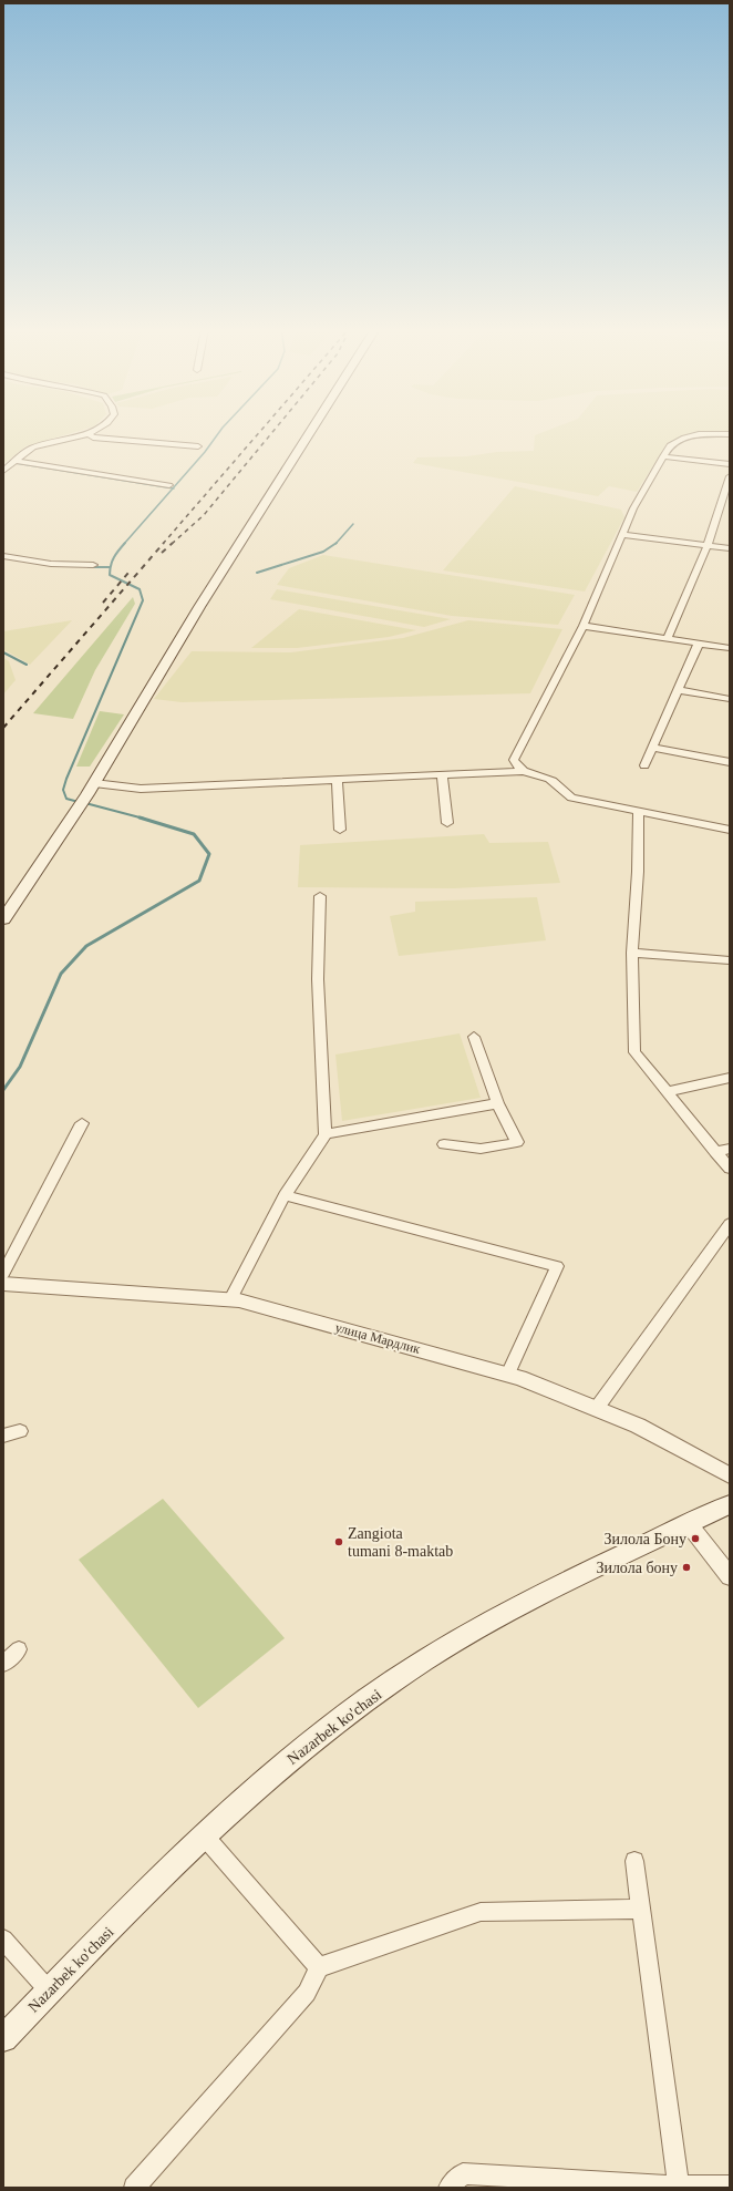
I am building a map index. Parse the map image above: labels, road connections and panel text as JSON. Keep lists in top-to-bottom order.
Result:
{
  "streets": {
    "main road": ["Nazarbek ko'chasi"],
    "street": ["улица Мардлик"]
  },
  "places": ["Зилола Бону", "Zangiota tumani 8-maktab", "Зилола бону"]
}
